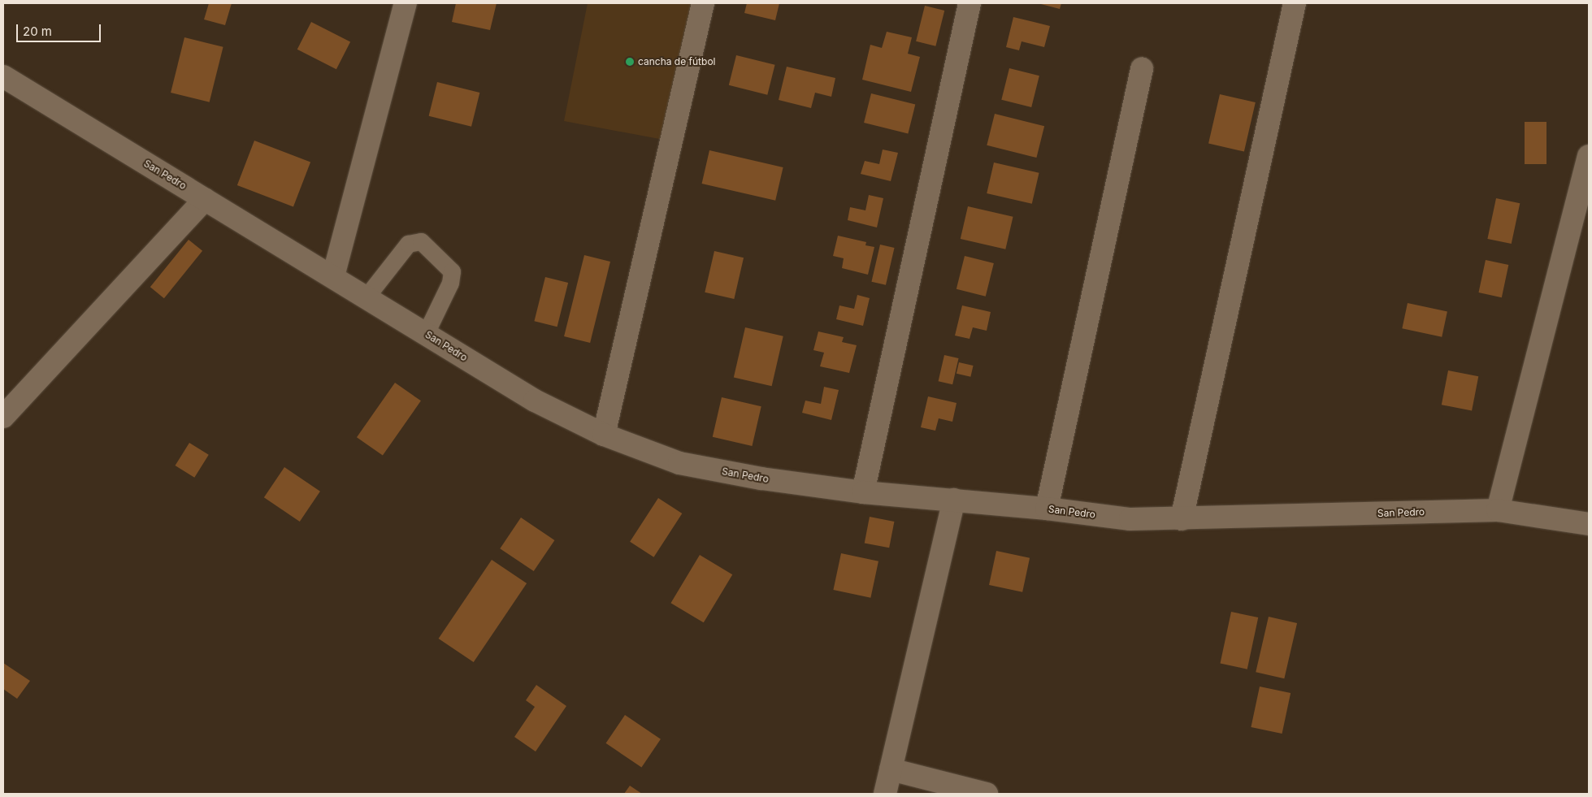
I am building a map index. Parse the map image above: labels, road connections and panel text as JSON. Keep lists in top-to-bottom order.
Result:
{
  "streets": {
    "street": ["San Pedro"]
  },
  "places": ["cancha de fútbol"],
  "scale_bar": "20 m"
}
